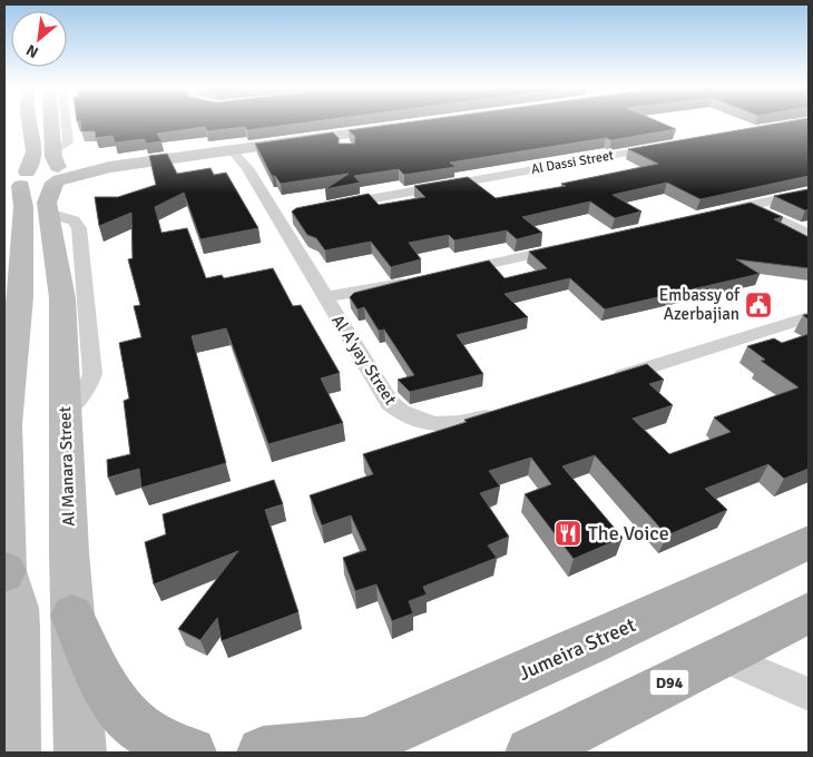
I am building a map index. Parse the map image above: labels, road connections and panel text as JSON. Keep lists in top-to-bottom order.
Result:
{
  "streets": {
    "main road": ["Al Manara Street", "Jumeira Street", "D94"],
    "street": ["Al Dassi Street", "Al A'yay Street"]
  },
  "places": {
    "public building": ["Embassy of Azerbajian"],
    "restaurant": ["The Voice"]
  },
  "north": "bottom left"
}
